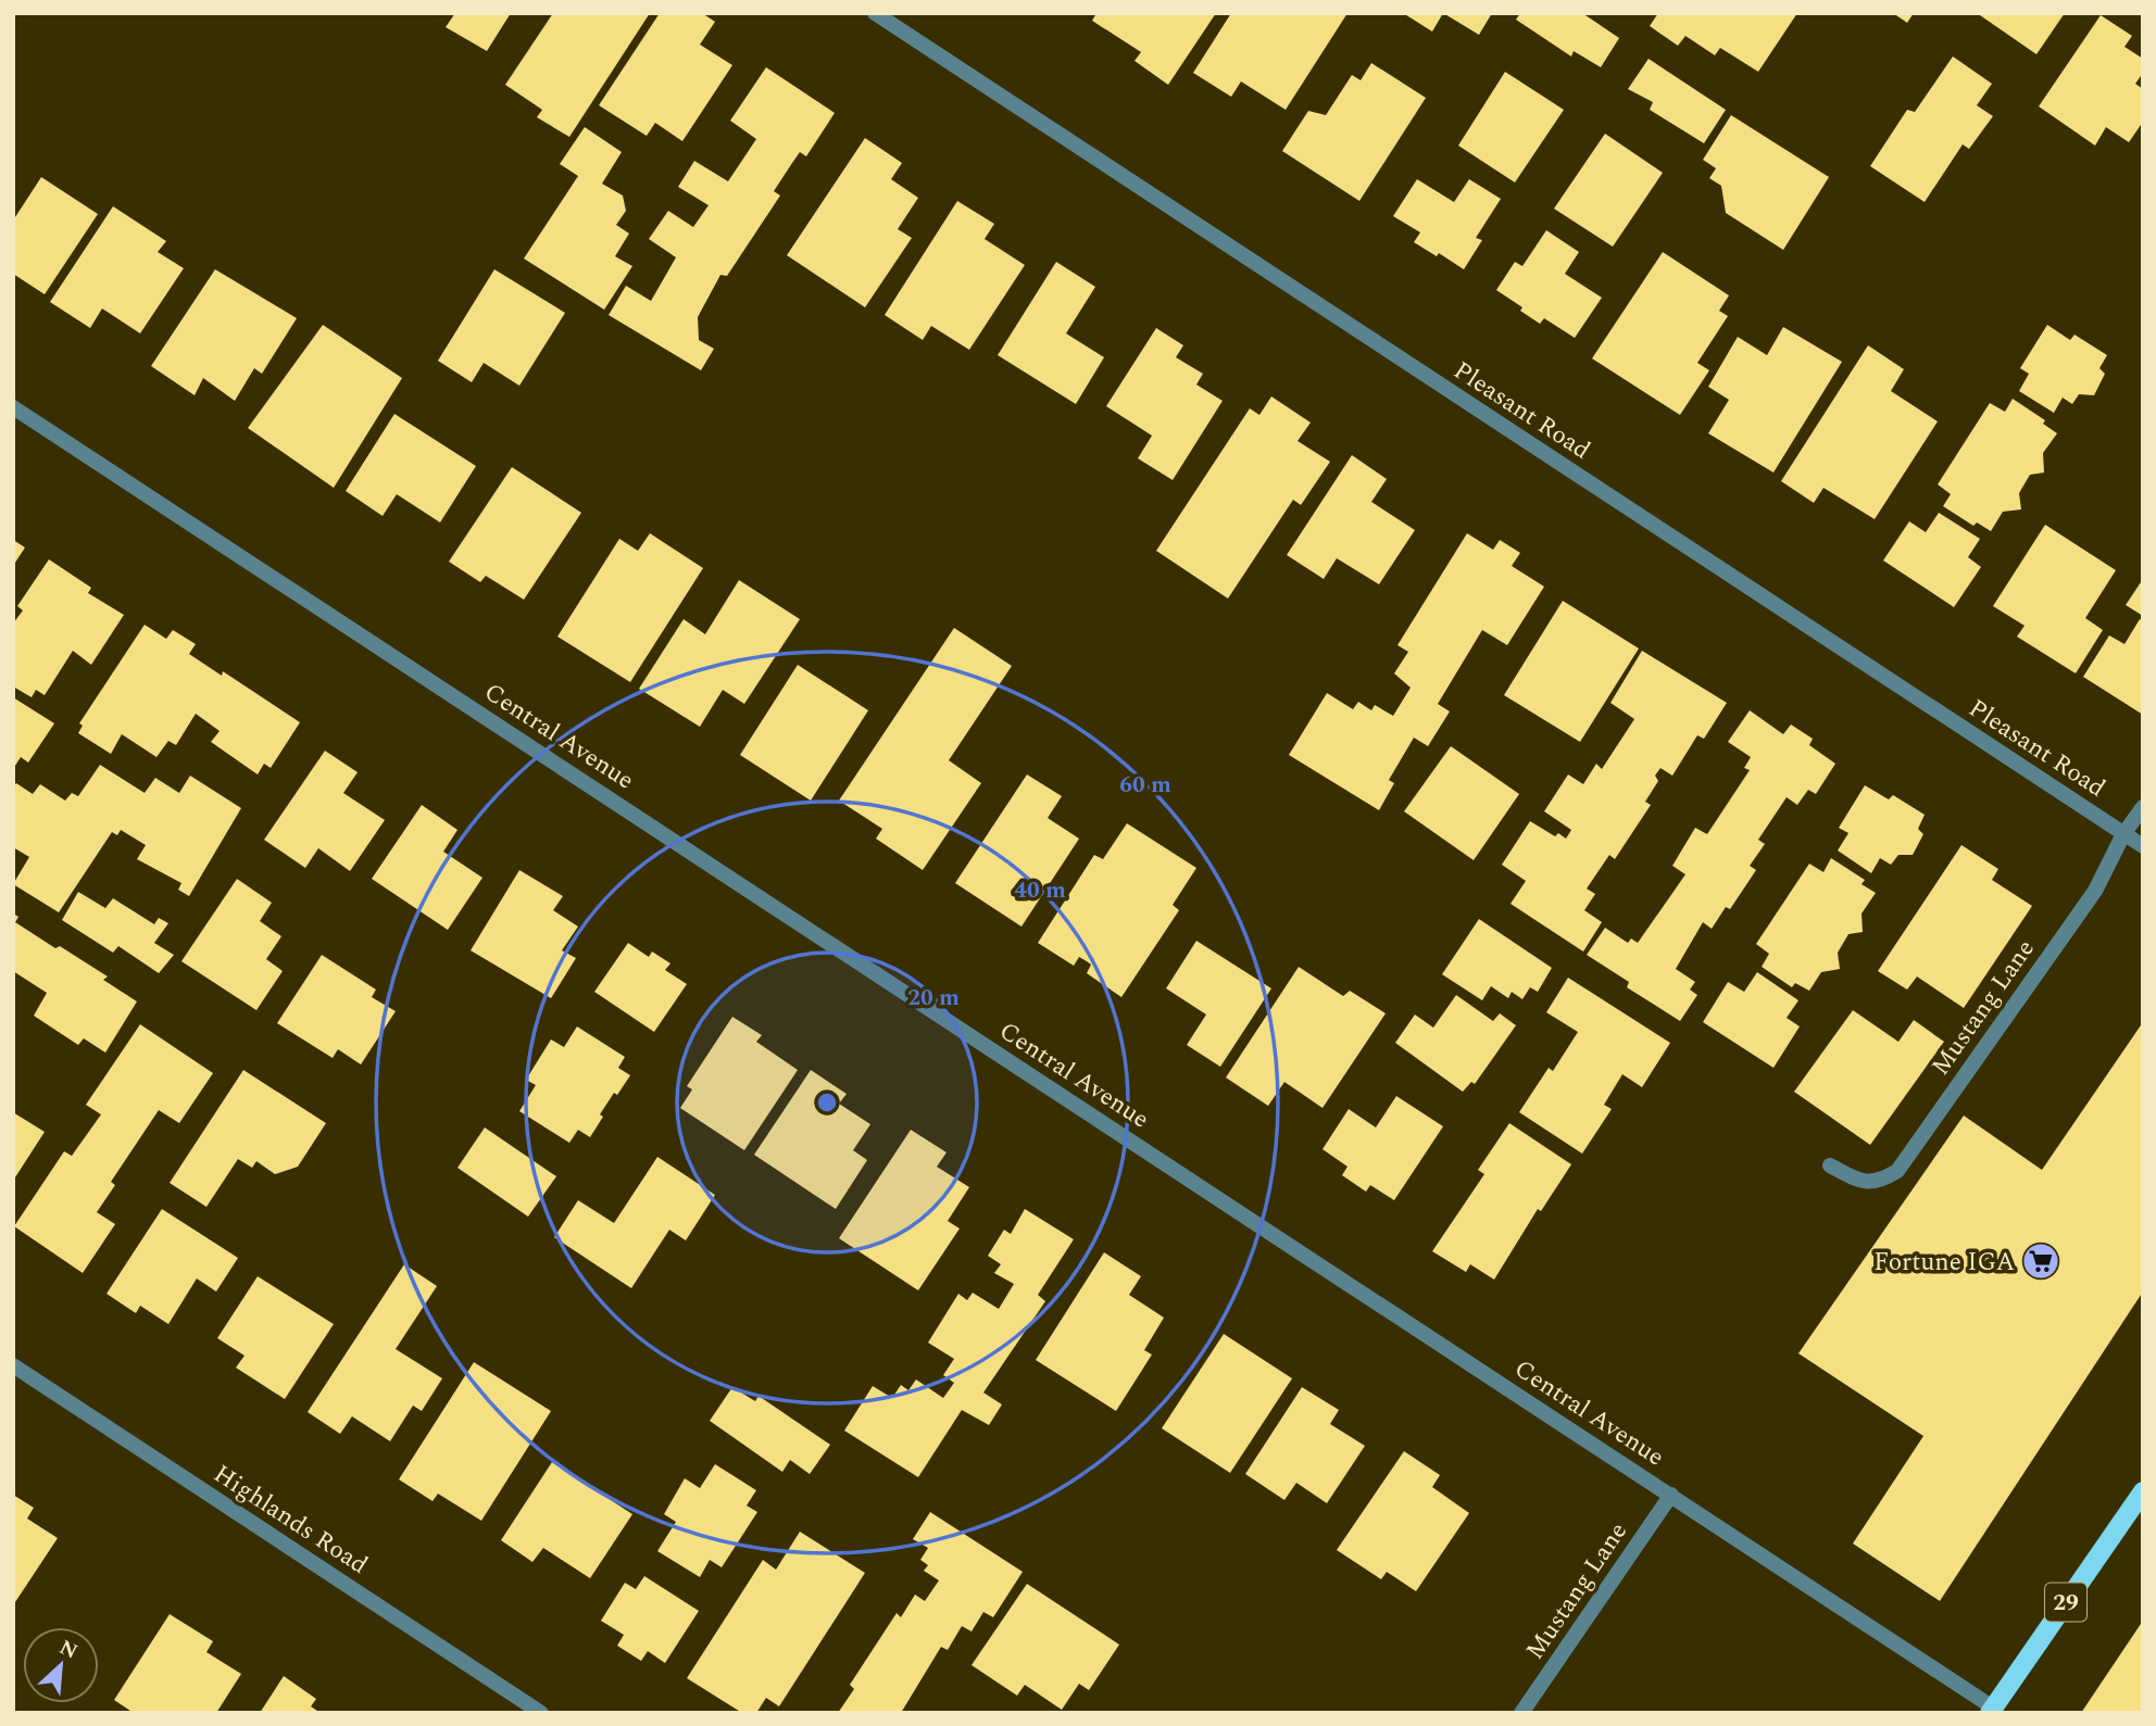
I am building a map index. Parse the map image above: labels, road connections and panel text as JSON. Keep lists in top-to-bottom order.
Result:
{
  "streets": {
    "main road": ["29"],
    "street": [
      "Pleasant Road",
      "Central Avenue",
      "Mustang Lane",
      "Highlands Road"
    ]
  },
  "crossings": [
    ["Pleasant Road", "Mustang Lane"],
    ["Central Avenue", "Mustang Lane"],
    ["Central Avenue", "29"]
  ],
  "places": {
    "supermarket": ["Fortune IGA"]
  },
  "north": "top right",
  "rings": ["60 m", "40 m", "20 m"]
}
